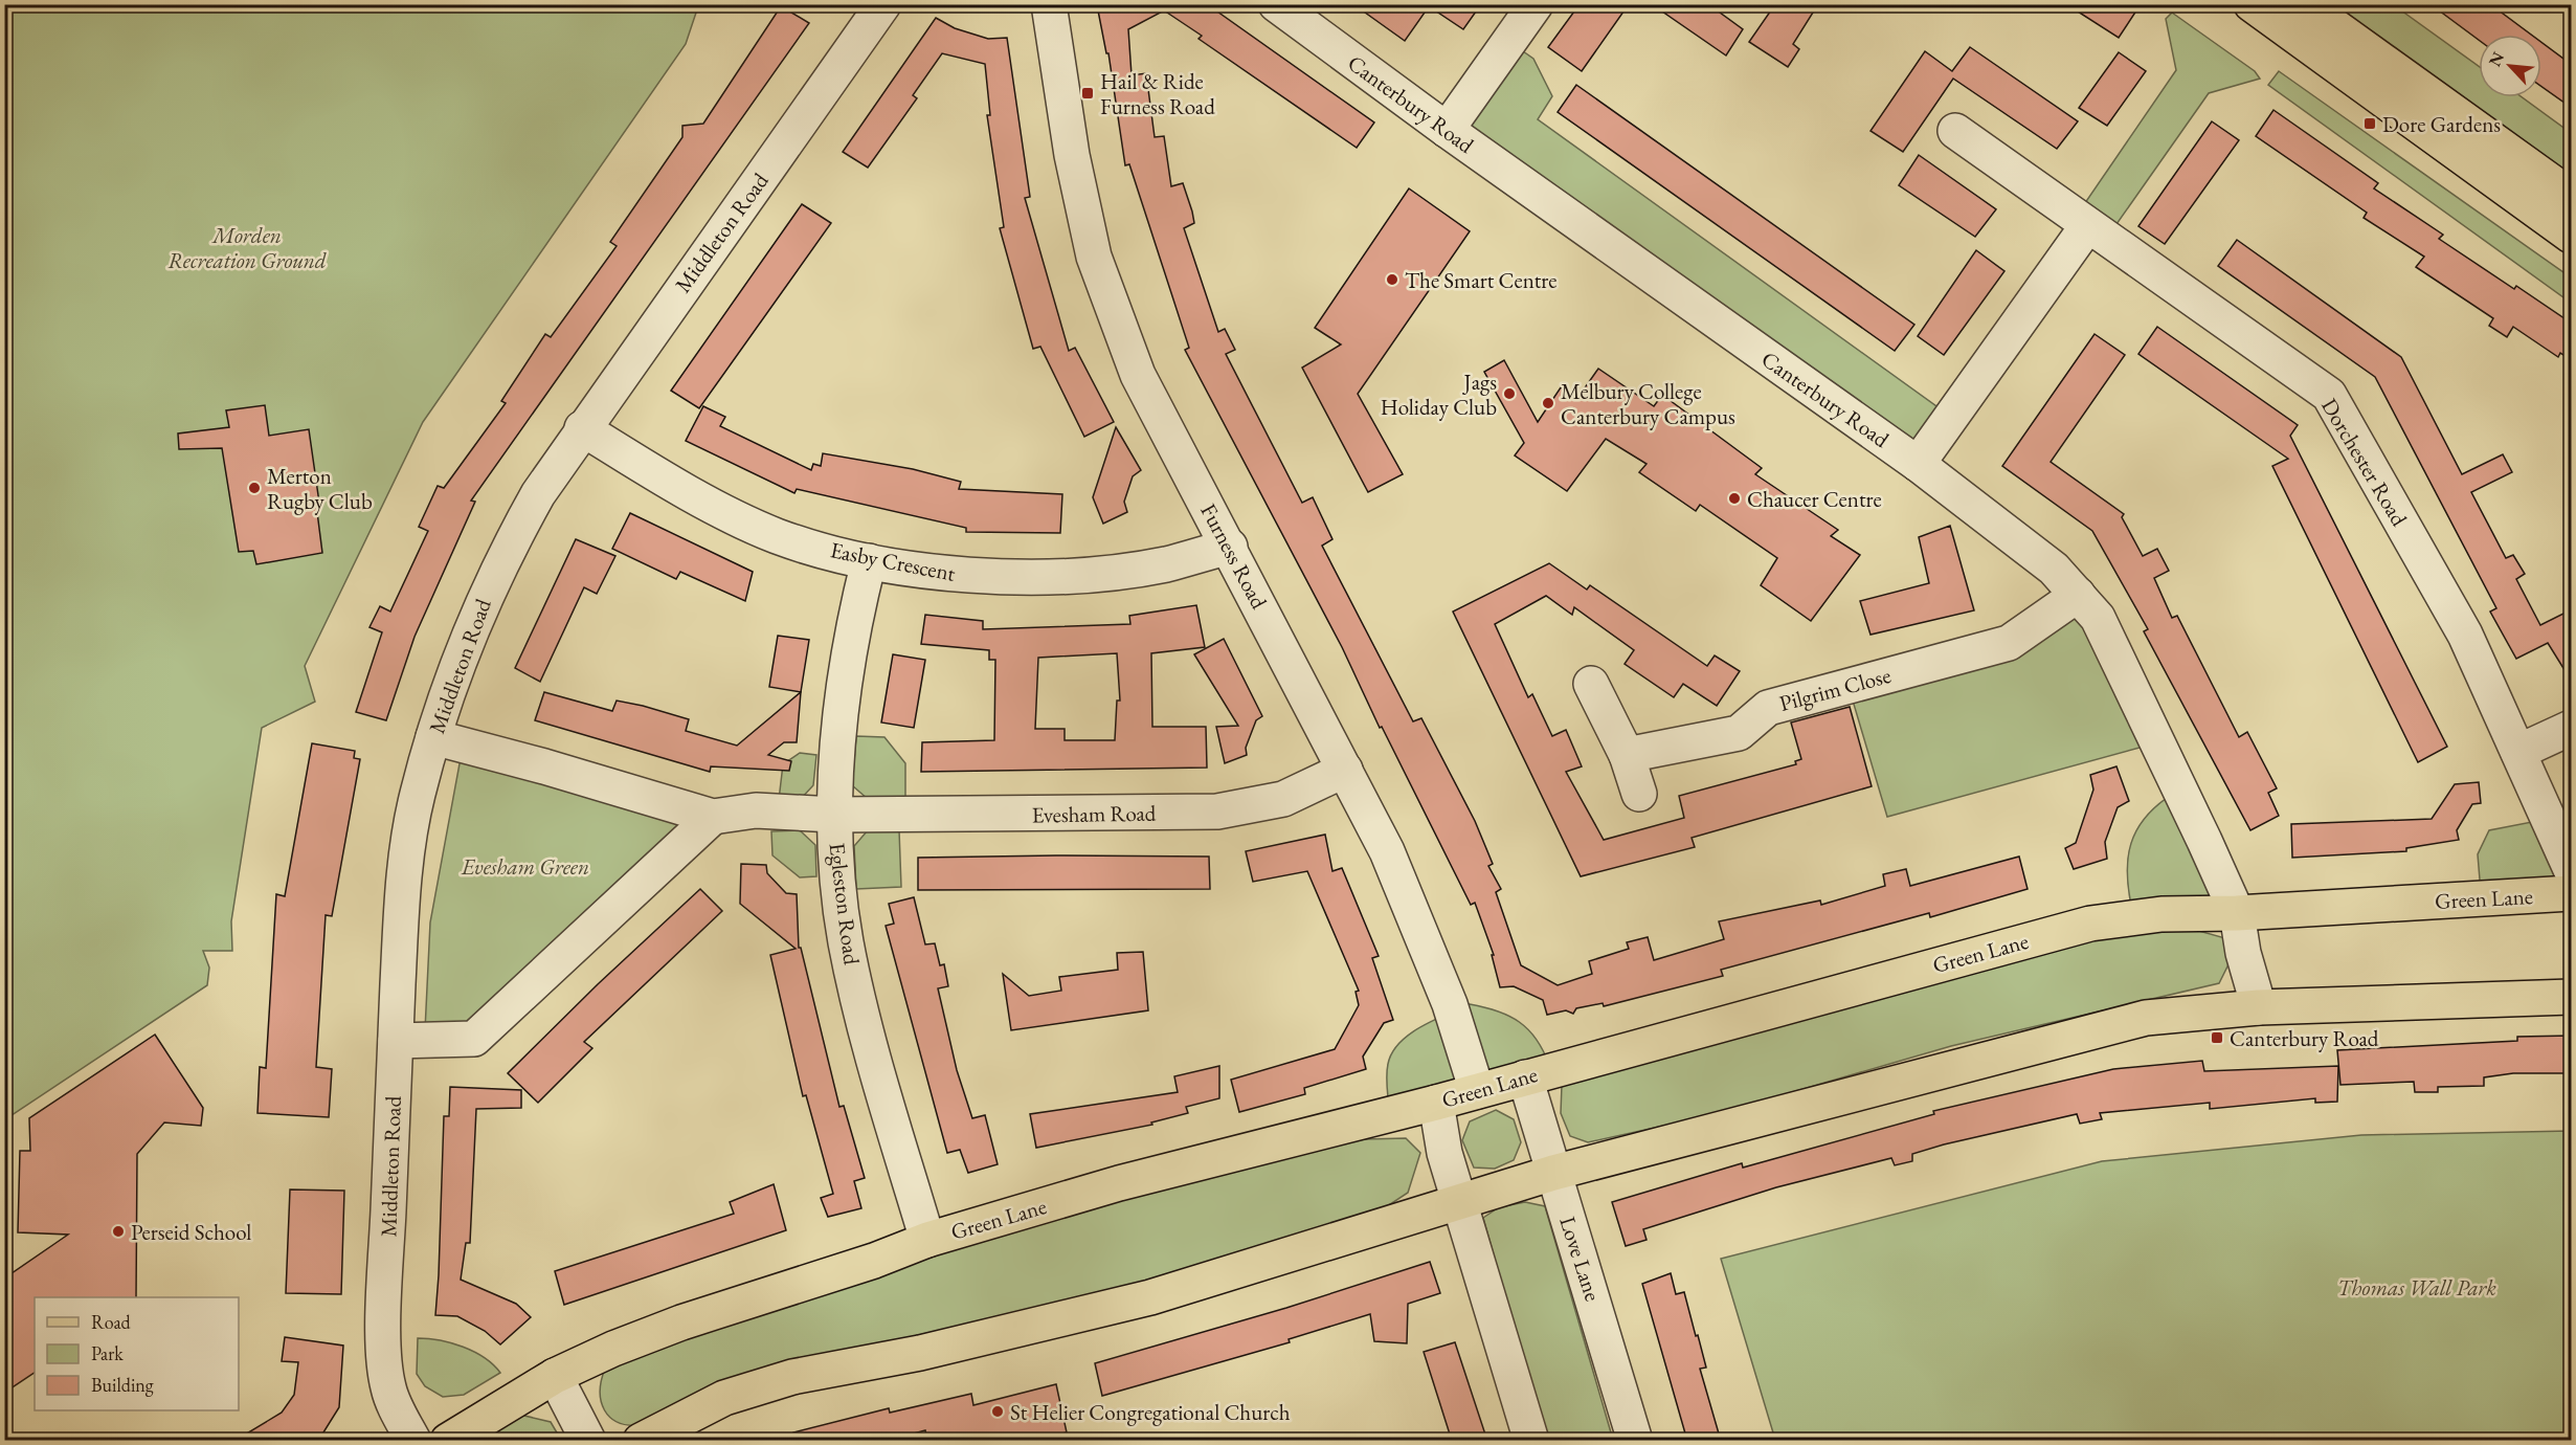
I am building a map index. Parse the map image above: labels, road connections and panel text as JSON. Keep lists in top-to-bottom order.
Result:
{
  "streets": {
    "main road": ["Green Lane"],
    "street": [
      "Canterbury Road",
      "Middleton Road",
      "Dorchester Road",
      "Furness Road",
      "Easby Crescent",
      "Pilgrim Close",
      "Evesham Road",
      "Egleston Road",
      "Love Lane"
    ]
  },
  "crossings": [
    ["Canterbury Road", "Pilgrim Close"],
    ["Canterbury Road", "Green Lane"],
    ["Middleton Road", "Easby Crescent"],
    ["Furness Road", "Easby Crescent"],
    ["Furness Road", "Evesham Road"],
    ["Furness Road", "Green Lane"],
    ["Easby Crescent", "Egleston Road"],
    ["Evesham Road", "Egleston Road"],
    ["Green Lane", "Egleston Road"],
    ["Green Lane", "Love Lane"]
  ],
  "parks": ["Morden Recreation Ground", "Evesham Green", "Thomas Wall Park"],
  "places": {
    "transit": ["Hail & Ride Furness Road", "Dore Gardens", "Canterbury Road"],
    "other": [
      "The Smart Centre",
      "Jags Holiday Club",
      "Melbury College Canterbury Campus",
      "Merton Rugby Club",
      "Chaucer Centre",
      "Perseid School",
      "St Helier Congregational Church"
    ]
  },
  "legend": ["Road", "Park", "Building"],
  "north": "top left"
}
